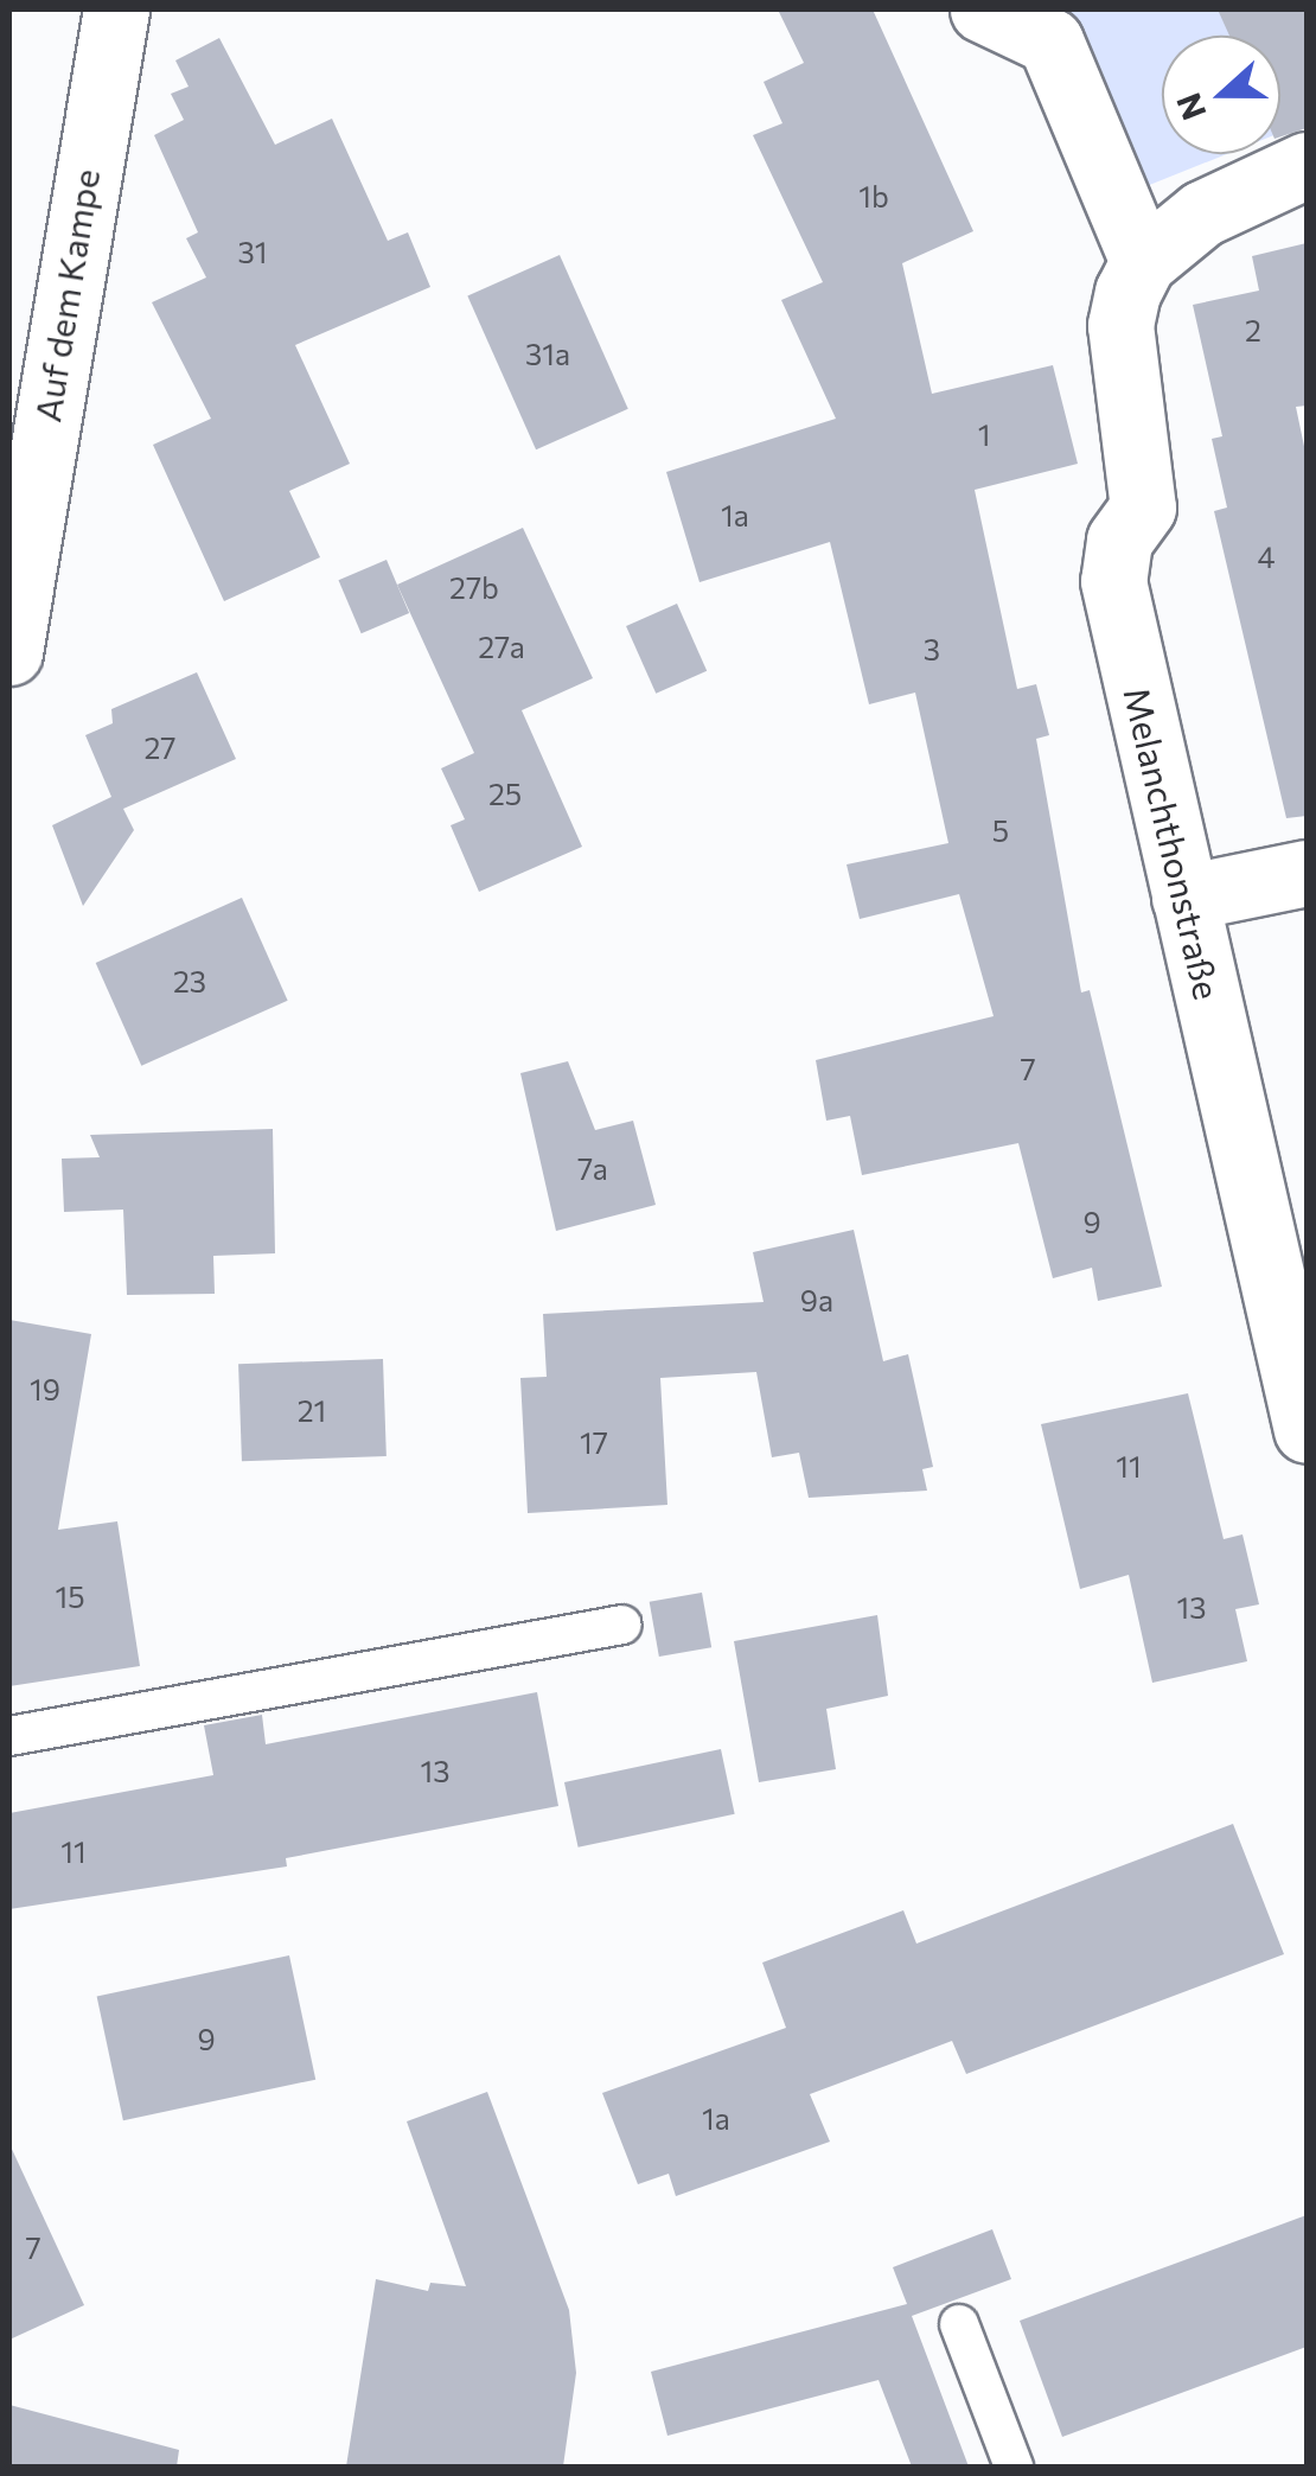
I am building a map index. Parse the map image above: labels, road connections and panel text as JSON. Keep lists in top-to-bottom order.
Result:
{
  "streets": {
    "street": ["Auf dem Kampe", "Melanchthonstraße"]
  },
  "house_numbers": [
    "1b",
    "31",
    "2",
    "31a",
    "1",
    "1a",
    "4",
    "27b",
    "27a",
    "3",
    "27",
    "25",
    "5",
    "23",
    "7",
    "7a",
    "9",
    "9a",
    "19",
    "21",
    "17",
    "11",
    "15",
    "13",
    "13",
    "11",
    "9",
    "1a",
    "7"
  ],
  "north": "left"
}
